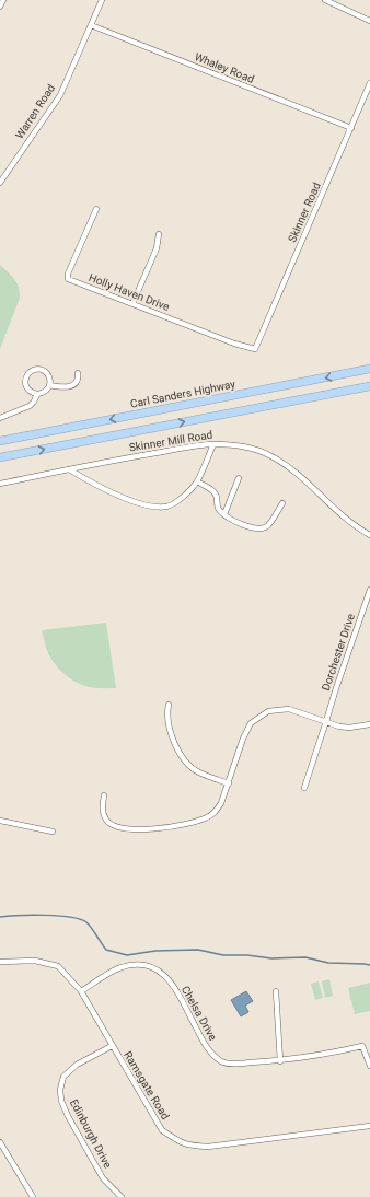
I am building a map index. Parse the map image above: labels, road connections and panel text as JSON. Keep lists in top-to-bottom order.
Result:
{
  "streets": {
    "highway": ["Carl Sanders Highway"],
    "street": [
      "Whaley Road",
      "Warren Road",
      "Skinner Road",
      "Holly Haven Drive",
      "Skinner Mill Road",
      "Dorchester Drive",
      "Chelsa Drive",
      "Ramsgate Road",
      "Edinburgh Drive"
    ]
  },
  "crossings": [
    ["Whaley Road", "Warren Road"],
    ["Whaley Road", "Skinner Road"],
    ["Skinner Road", "Holly Haven Drive"],
    ["Chelsa Drive", "Ramsgate Road"],
    ["Ramsgate Road", "Edinburgh Drive"]
  ]
}
